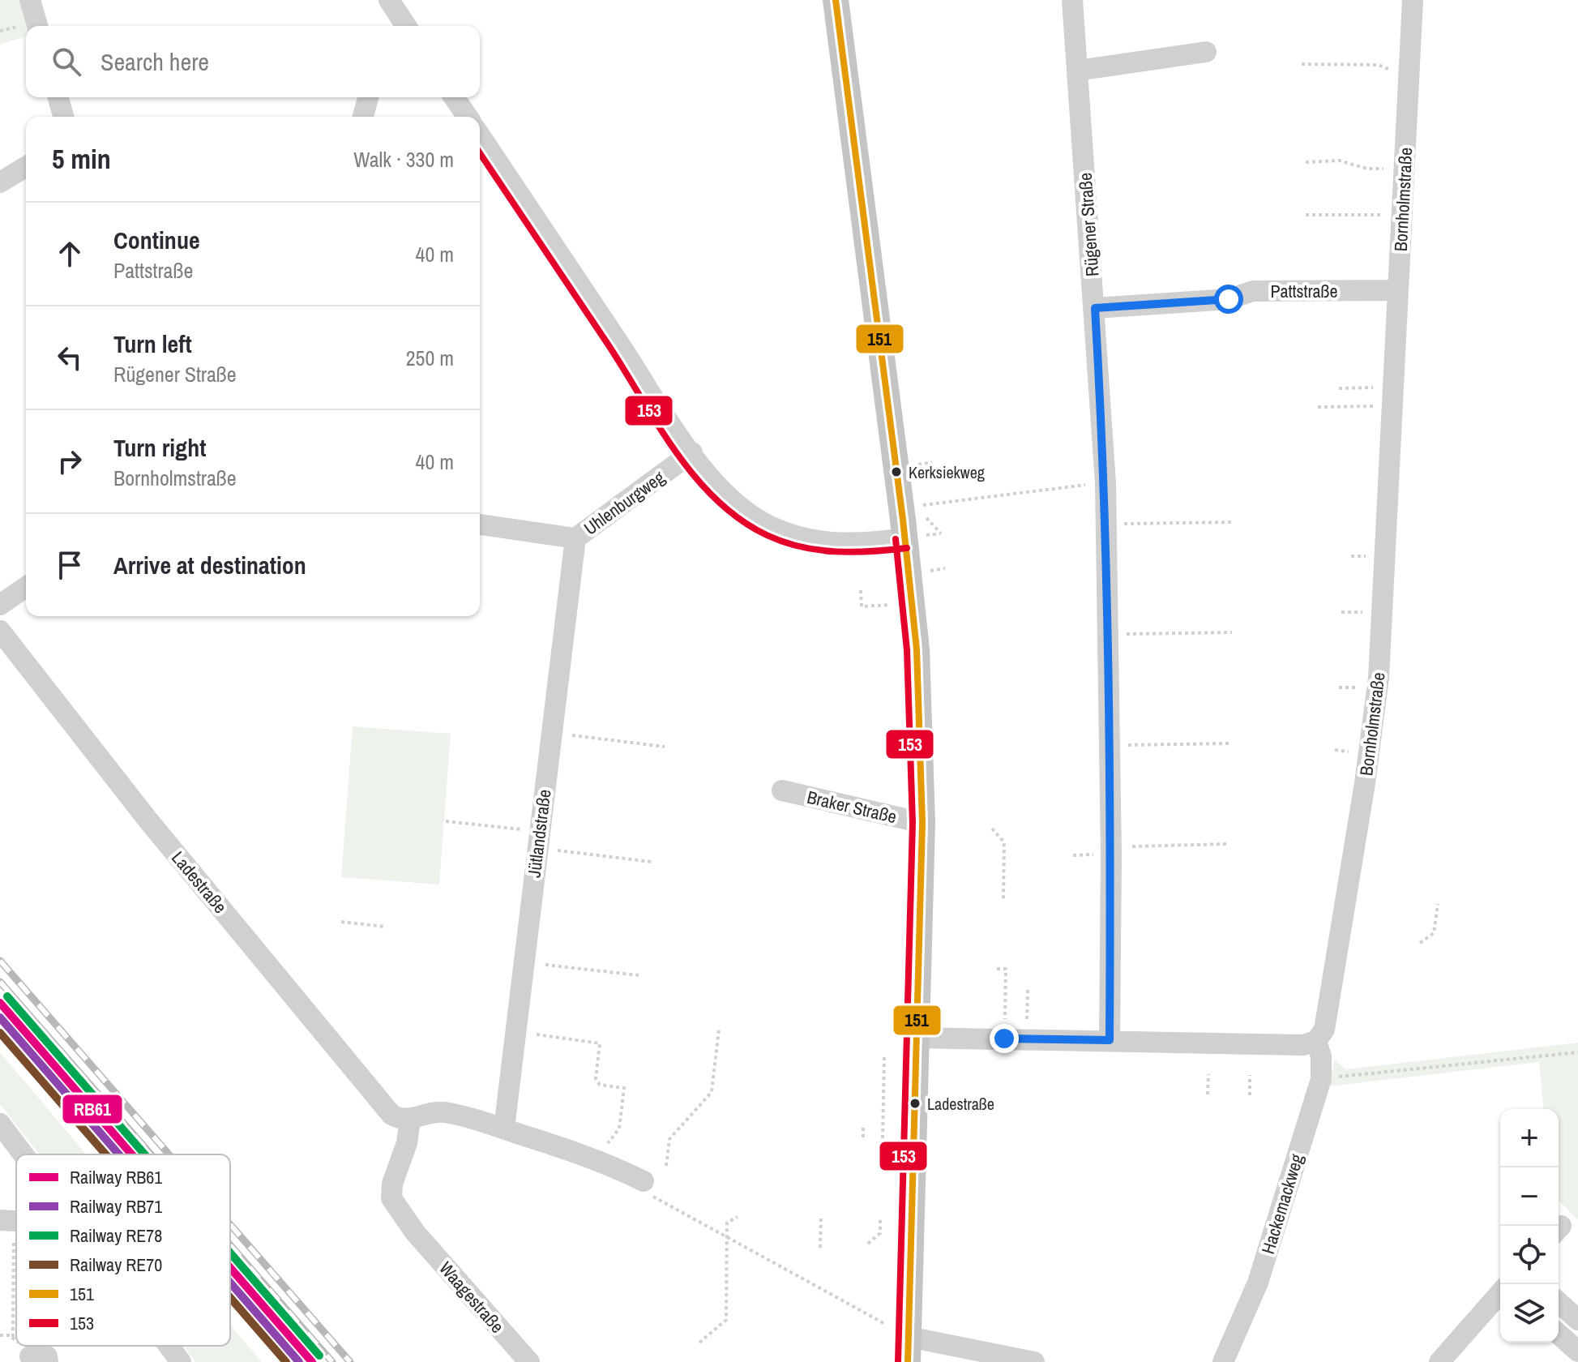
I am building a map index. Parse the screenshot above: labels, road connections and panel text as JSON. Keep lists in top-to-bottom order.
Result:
{
  "streets": {
    "main road": ["Braker Straße"],
    "street": [
      "Bornholmstraße",
      "Rügener Straße",
      "Pattstraße",
      "Uhlenburgweg",
      "Jütlandstraße",
      "Ladestraße",
      "Hackemackweg",
      "Waagestraße"
    ]
  },
  "crossings": [
    ["Bornholmstraße", "Pattstraße"],
    ["Bornholmstraße", "Hackemackweg"],
    ["Rügener Straße", "Pattstraße"],
    ["Uhlenburgweg", "Jütlandstraße"],
    ["Ladestraße", "Waagestraße"]
  ],
  "places": ["Kerksiekweg", "Ladestraße"],
  "lines": [
    "transit line 151",
    "transit line 153",
    "rail line RE78",
    "rail line RB61",
    "rail line RB71",
    "rail line RE70"
  ],
  "legend": [
    "Railway RB61",
    "Railway RB71",
    "Railway RE78",
    "Railway RE70",
    "151",
    "153"
  ],
  "page": {
    "search": "Search here",
    "heading": ["5 min", "Walk · 330 m"],
    "list": [
      ["Continue", "Pattstraße", "40 m"],
      ["Turn left", "Rügener Straße", "250 m"],
      ["Turn right", "Bornholmstraße", "40 m"],
      "Arrive at destination"
    ],
    "map_buttons": ["+", "−"]
  }
}
